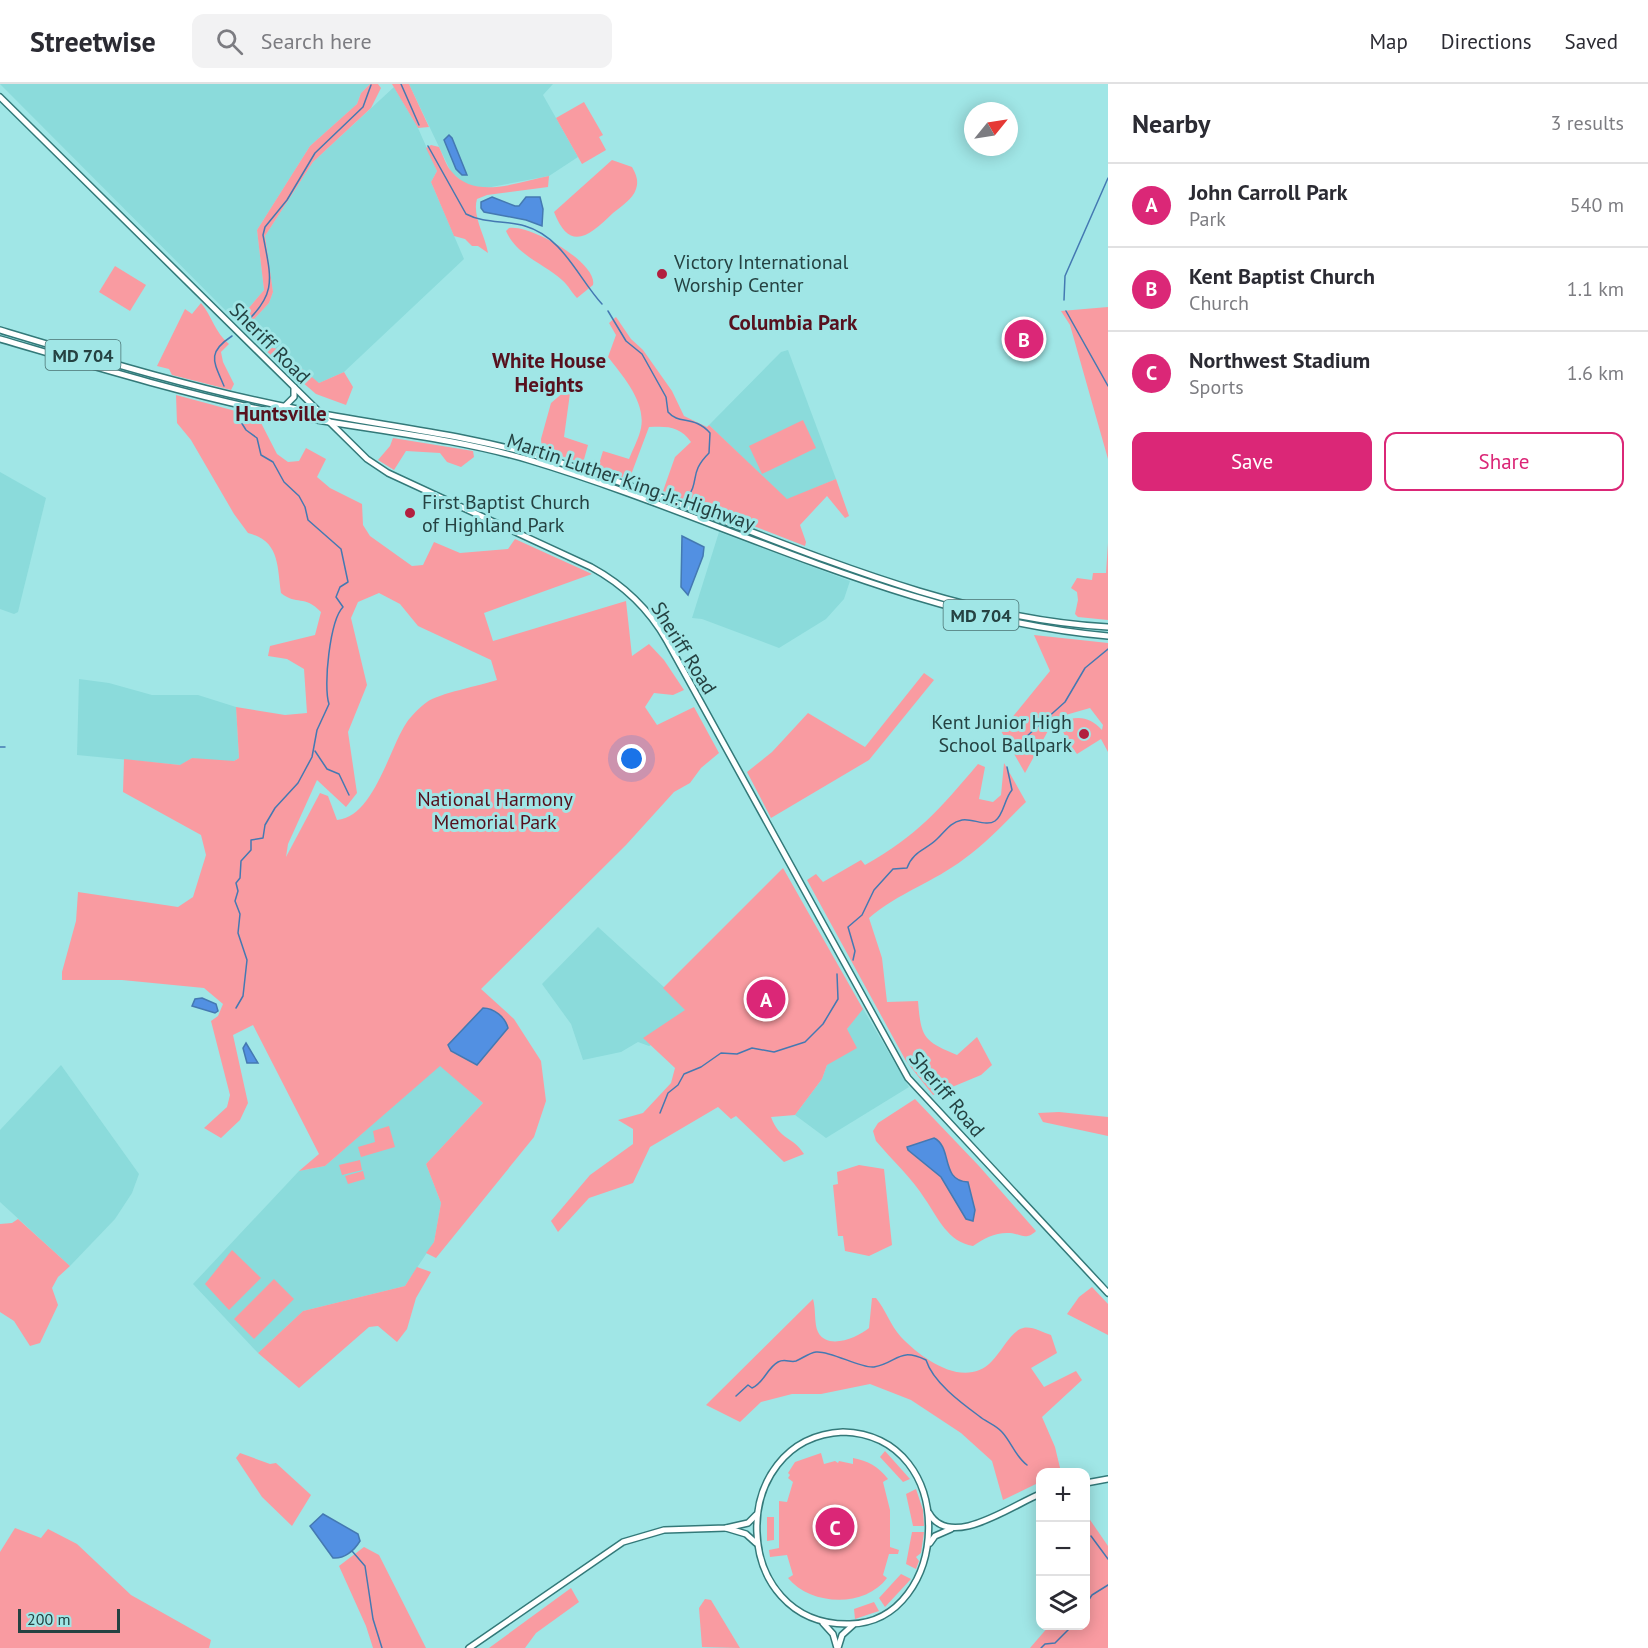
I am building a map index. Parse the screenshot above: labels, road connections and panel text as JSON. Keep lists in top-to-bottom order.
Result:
{
  "streets": {
    "main road": ["Sheriff Road", "MD 704", "Martin Luther King Jr. Highway"]
  },
  "crossings": [
    ["Sheriff Road", "Martin Luther King Jr. Highway"]
  ],
  "districts": ["Columbia Park", "White House Heights", "Huntsville"],
  "parks": ["National Harmony Memorial Park"],
  "places": ["Victory International Worship Center", "First Baptist Church of Highland Park", "Kent Junior High School Ballpark"],
  "scale_bar": "200 m",
  "north": "top right",
  "page": {
    "header": "Streetwise",
    "search": "Search here",
    "nav": ["Map", "Directions", "Saved"],
    "heading": ["Nearby", "3 results"],
    "list": [
      {
        "mark": "A",
        "name": "John Carroll Park",
        "note": "Park",
        "value": "540 m"
      },
      {
        "mark": "B",
        "name": "Kent Baptist Church",
        "note": "Church",
        "value": "1.1 km"
      },
      {
        "mark": "C",
        "name": "Northwest Stadium",
        "note": "Sports",
        "value": "1.6 km"
      }
    ],
    "pins": ["B", "A", "C"],
    "buttons": ["Save", "Share"],
    "map_buttons": ["+", "−"],
    "scale": "200 m"
  }
}
